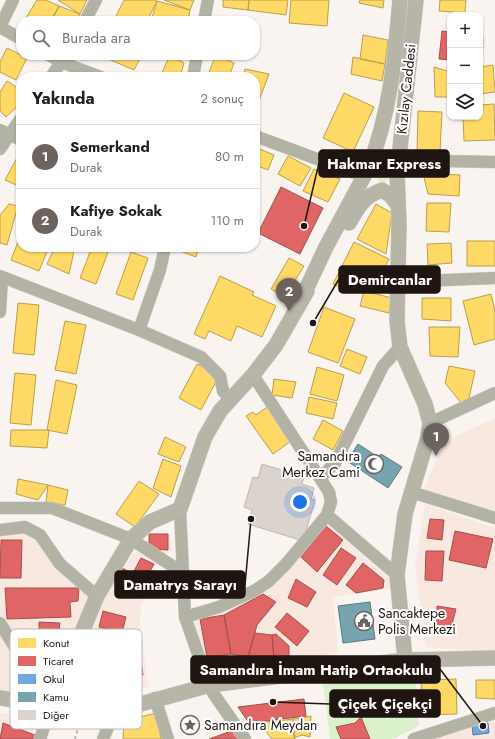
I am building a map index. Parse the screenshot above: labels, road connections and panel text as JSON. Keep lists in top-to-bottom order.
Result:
{
  "streets": {
    "main road": ["Kızılay Caddesi"]
  },
  "places": {
    "other": [
      "Hakmar Express",
      "Demircanlar",
      "Damatrys Sarayı",
      "Çiçek Çiçekçi",
      "Samandıra İmam Hatip Ortaokulu"
    ],
    "mosque": ["Samandıra Merkez Cami"],
    "public building": ["Sancaktepe Polis Merkezi"],
    "place": ["Samandıra Meydan"]
  },
  "legend": [
    "Konut",
    "Ticaret",
    "Okul",
    "Kamu",
    "Diğer"
  ],
  "page": {
    "map_buttons": ["+", "−"],
    "search": "Burada ara",
    "heading": ["Yakında", "2 sonuç"],
    "list": [
      {
        "mark": "1",
        "name": "Semerkand",
        "note": "Durak",
        "value": "80 m"
      },
      {
        "mark": "2",
        "name": "Kafiye Sokak",
        "note": "Durak",
        "value": "110 m"
      }
    ],
    "pins": ["2", "1"]
  }
}
